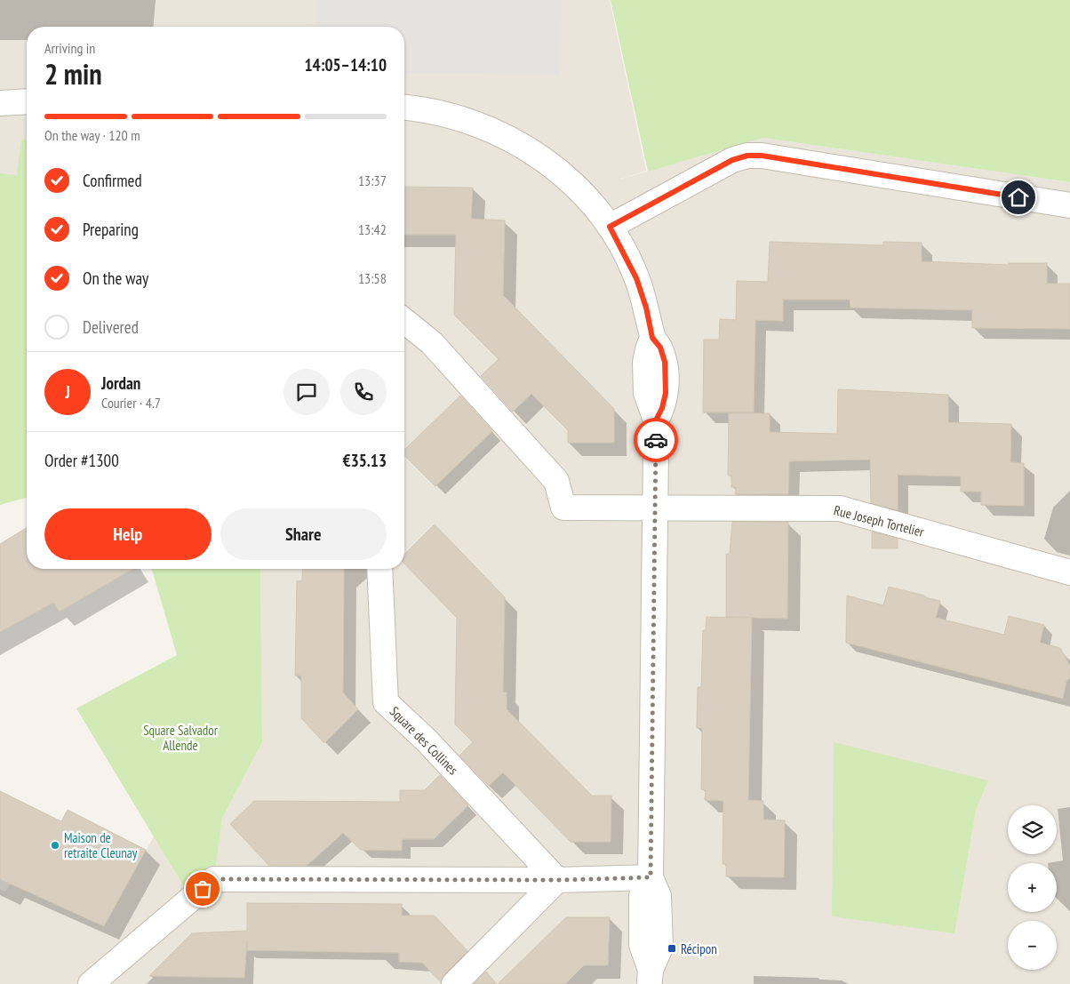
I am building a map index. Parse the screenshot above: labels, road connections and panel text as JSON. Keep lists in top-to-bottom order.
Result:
{
  "streets": {
    "street": ["Rue Joseph Tortelier", "Square des Collines"]
  },
  "parks": ["Square Salvador Allende"],
  "places": {
    "other": ["Maison de retraite Cleunay"],
    "transit": ["Récipon"]
  },
  "page": {
    "heading": ["2 min", "Arriving in", "14:05–14:10"],
    "panel": [
      "Jordan",
      "Courier · 4.7",
      "Order #1300",
      "€35.13"
    ],
    "bar": "On the way · 120 m",
    "list": [
      ["Confirmed", "13:37"],
      ["Preparing", "13:42"],
      ["On the way", "13:58"],
      "Delivered"
    ],
    "round": "J",
    "buttons": ["Help", "Share"],
    "map_buttons": ["+", "−"]
  }
}
